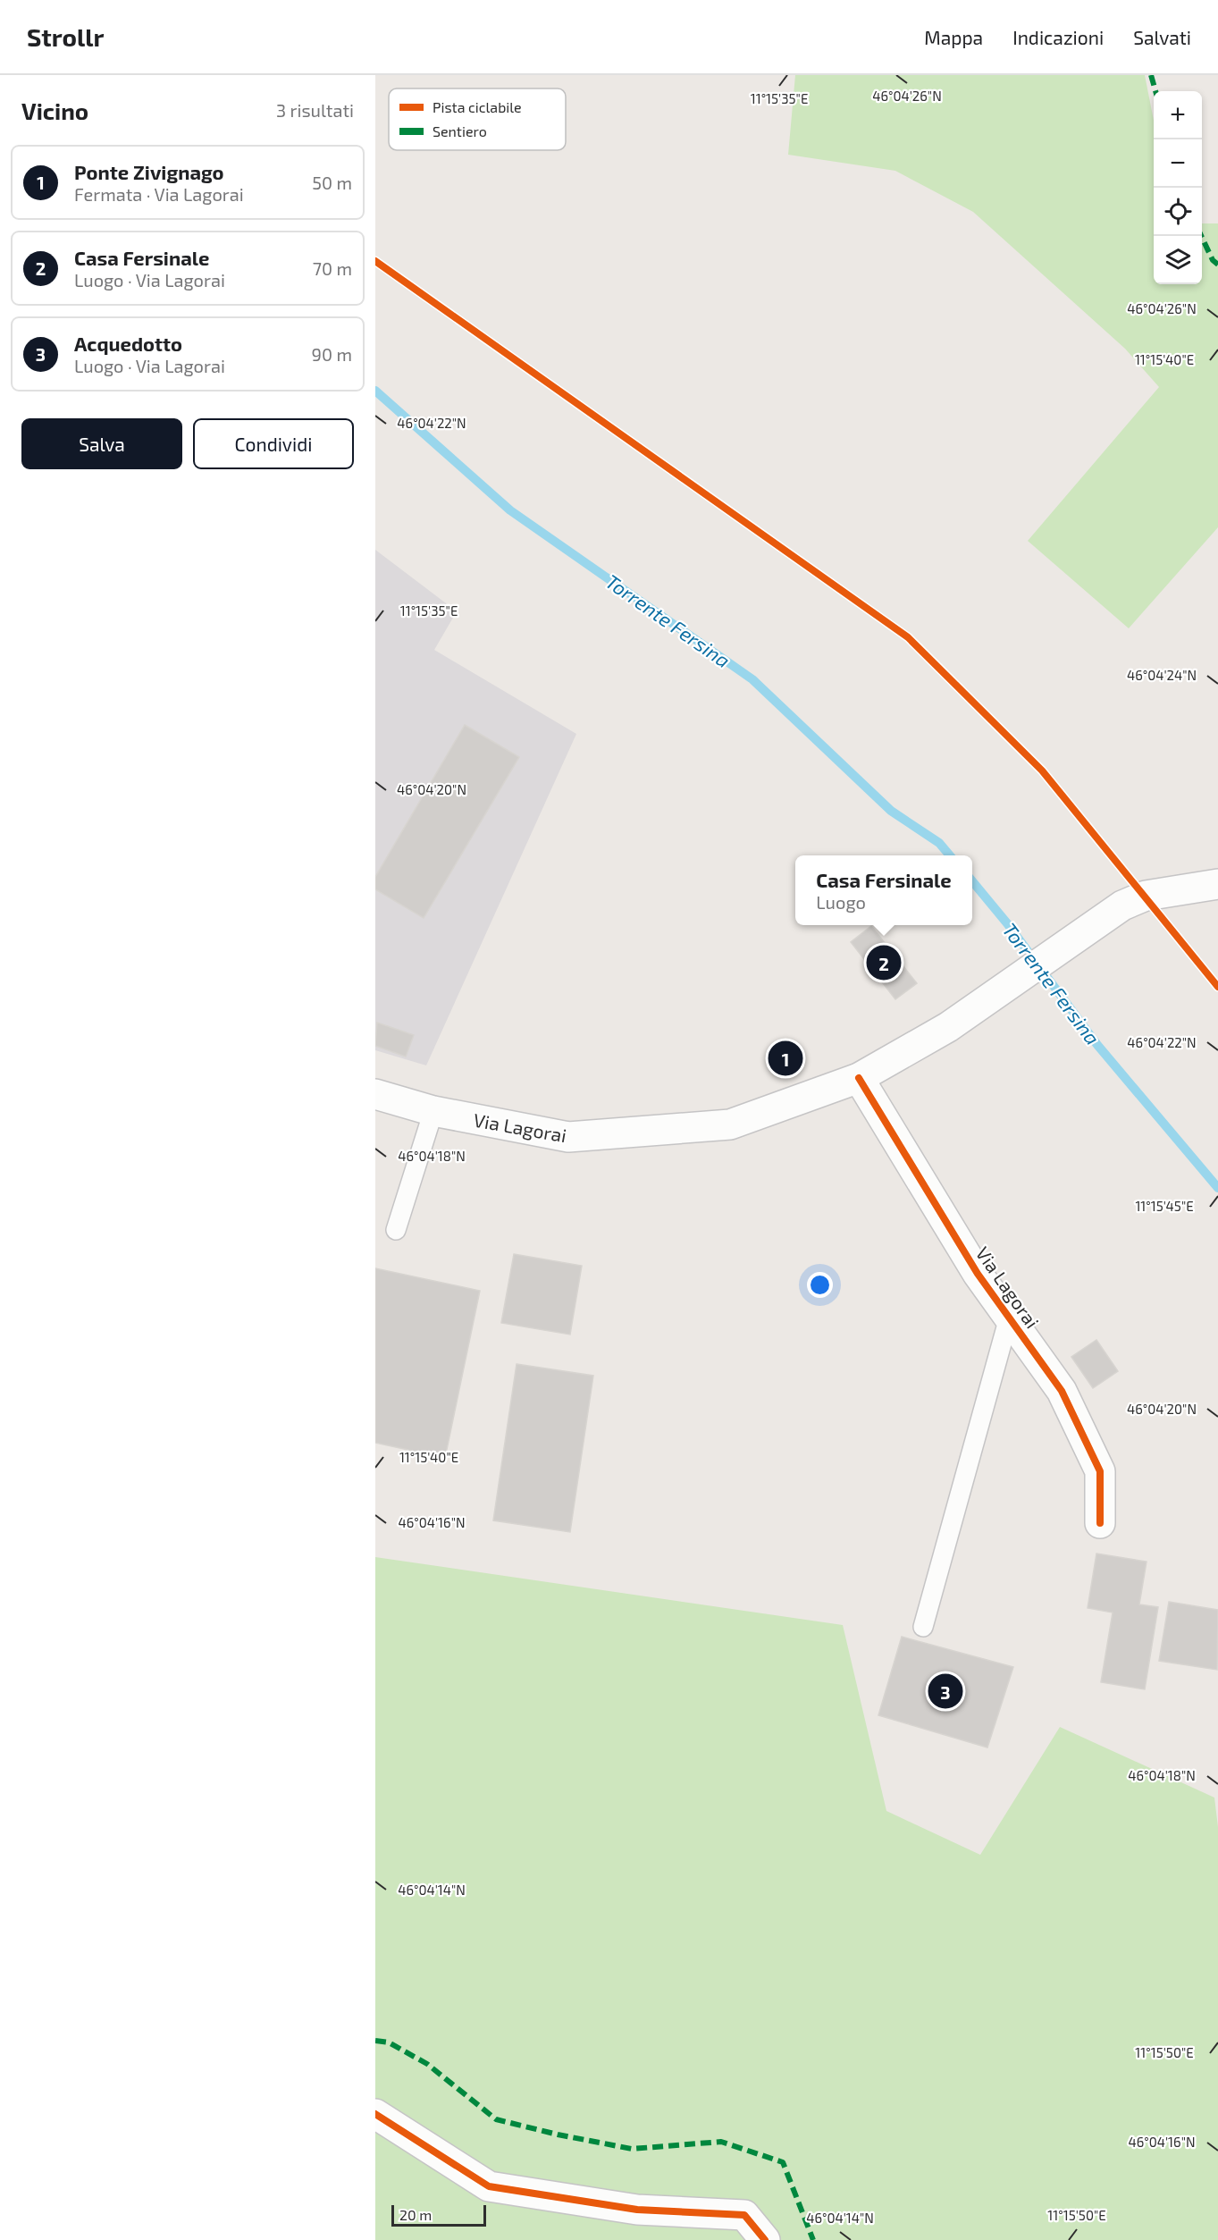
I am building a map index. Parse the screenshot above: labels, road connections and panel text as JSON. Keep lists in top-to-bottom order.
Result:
{
  "streets": {
    "street": ["Via Lagorai"]
  },
  "water": ["Torrente Fersina"],
  "legend": ["Pista ciclabile", "Sentiero"],
  "scale_bar": "20 m",
  "page": {
    "header": "Strollr",
    "nav": ["Mappa", "Indicazioni", "Salvati"],
    "heading": ["Vicino", "3 risultati"],
    "map_buttons": ["+", "−"],
    "list": [
      {
        "mark": "1",
        "name": "Ponte Zivignago",
        "note": "Fermata · Via Lagorai",
        "value": "50 m"
      },
      {
        "mark": "2",
        "name": "Casa Fersinale",
        "note": "Luogo · Via Lagorai",
        "value": "70 m"
      },
      {
        "mark": "3",
        "name": "Acquedotto",
        "note": "Luogo · Via Lagorai",
        "value": "90 m"
      }
    ],
    "buttons": ["Salva", "Condividi"],
    "popup": ["Casa Fersinale", "Luogo"],
    "pins": ["2", "1", "3"],
    "scale": "20 m"
  },
  "coordinates": [
    "46°04'26\"N",
    "11°15'35\"E",
    "11°15'40\"E",
    "46°04'22\"N",
    "46°04'24\"N",
    "46°04'20\"N",
    "46°04'18\"N",
    "11°15'45\"E",
    "46°04'16\"N",
    "46°04'14\"N",
    "11°15'50\"E"
  ]
}
